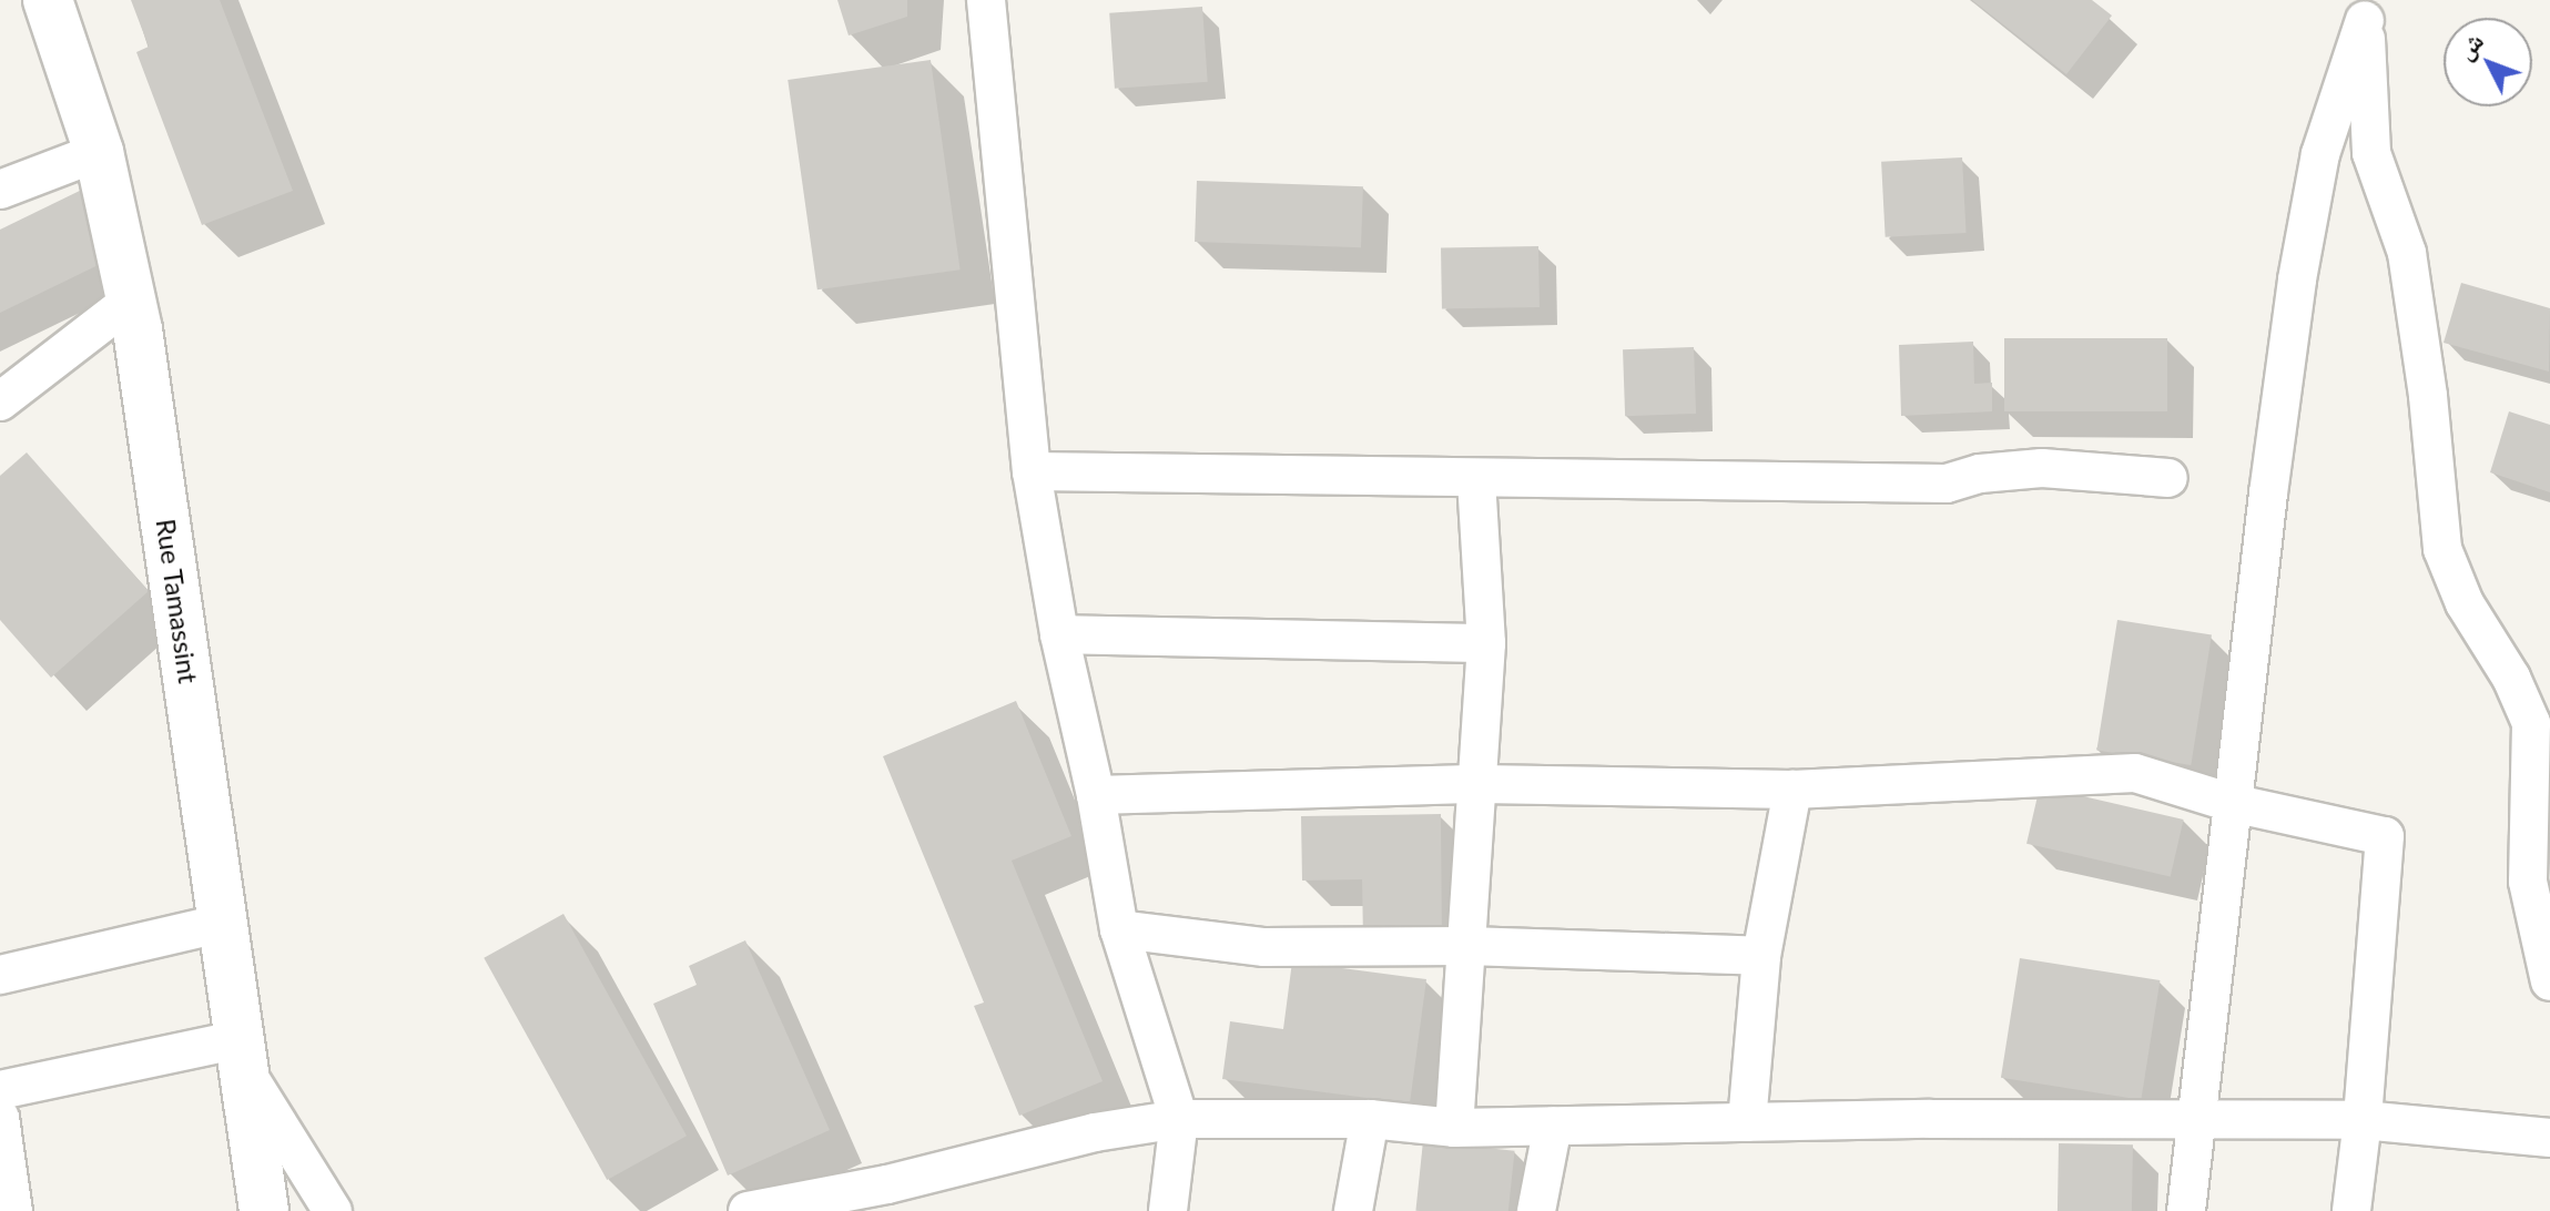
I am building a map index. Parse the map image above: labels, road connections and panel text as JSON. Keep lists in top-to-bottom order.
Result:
{
  "streets": {
    "main road": ["Rue Tamassint"]
  },
  "north": "top left"
}
